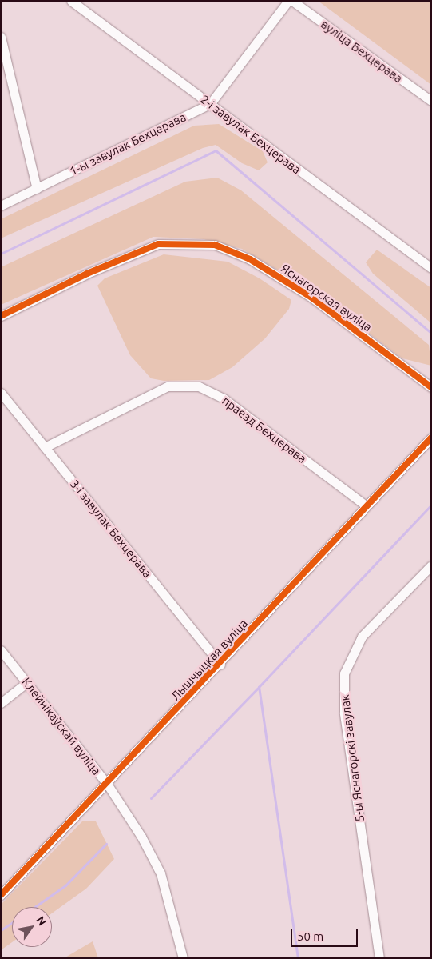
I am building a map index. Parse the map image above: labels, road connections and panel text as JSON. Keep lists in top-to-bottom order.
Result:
{
  "streets": {
    "street": [
      "вуліца Бехцерава",
      "2-і завулак Бехцерава",
      "1-ы завулак Бехцерава",
      "Яснагорская вуліца",
      "праезд Бехцерава",
      "3-і завулак Бехцерава",
      "Лышчыцкая вуліца",
      "Клейнікаўскай вуліца",
      "5-ы Яснагорскі завулак"
    ]
  },
  "crossings": [
    ["2-і завулак Бехцерава", "1-ы завулак Бехцерава"],
    ["праезд Бехцерава", "3-і завулак Бехцерава"],
    ["праезд Бехцерава", "Лышчыцкая вуліца"],
    ["3-і завулак Бехцерава", "Лышчыцкая вуліца"],
    ["Лышчыцкая вуліца", "Клейнікаўскай вуліца"]
  ],
  "scale_bar": "50 m",
  "north": "top right"
}
